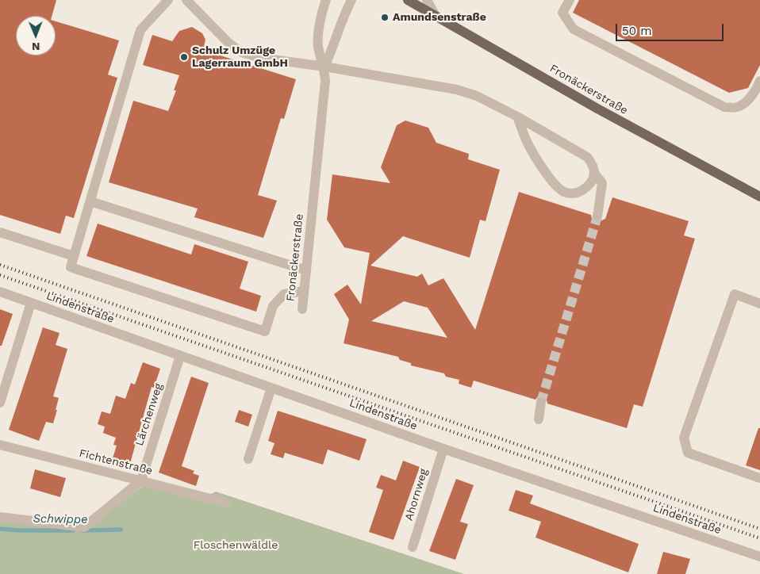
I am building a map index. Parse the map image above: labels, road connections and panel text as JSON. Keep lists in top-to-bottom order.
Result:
{
  "streets": {
    "main road": ["Fronäckerstraße"],
    "street": [
      "Lindenstraße",
      "Lärchenweg",
      "Fichtenstraße",
      "Ahornweg"
    ]
  },
  "crossings": [
    ["Lindenstraße", "Lärchenweg"],
    ["Lindenstraße", "Ahornweg"],
    ["Lärchenweg", "Fichtenstraße"]
  ],
  "water": ["Schwippe"],
  "parks": ["Floschenwäldle"],
  "places": ["Amundsenstraße", "Schulz Umzüge Lagerraum GmbH"],
  "scale_bar": "50 m",
  "north": "bottom"
}
